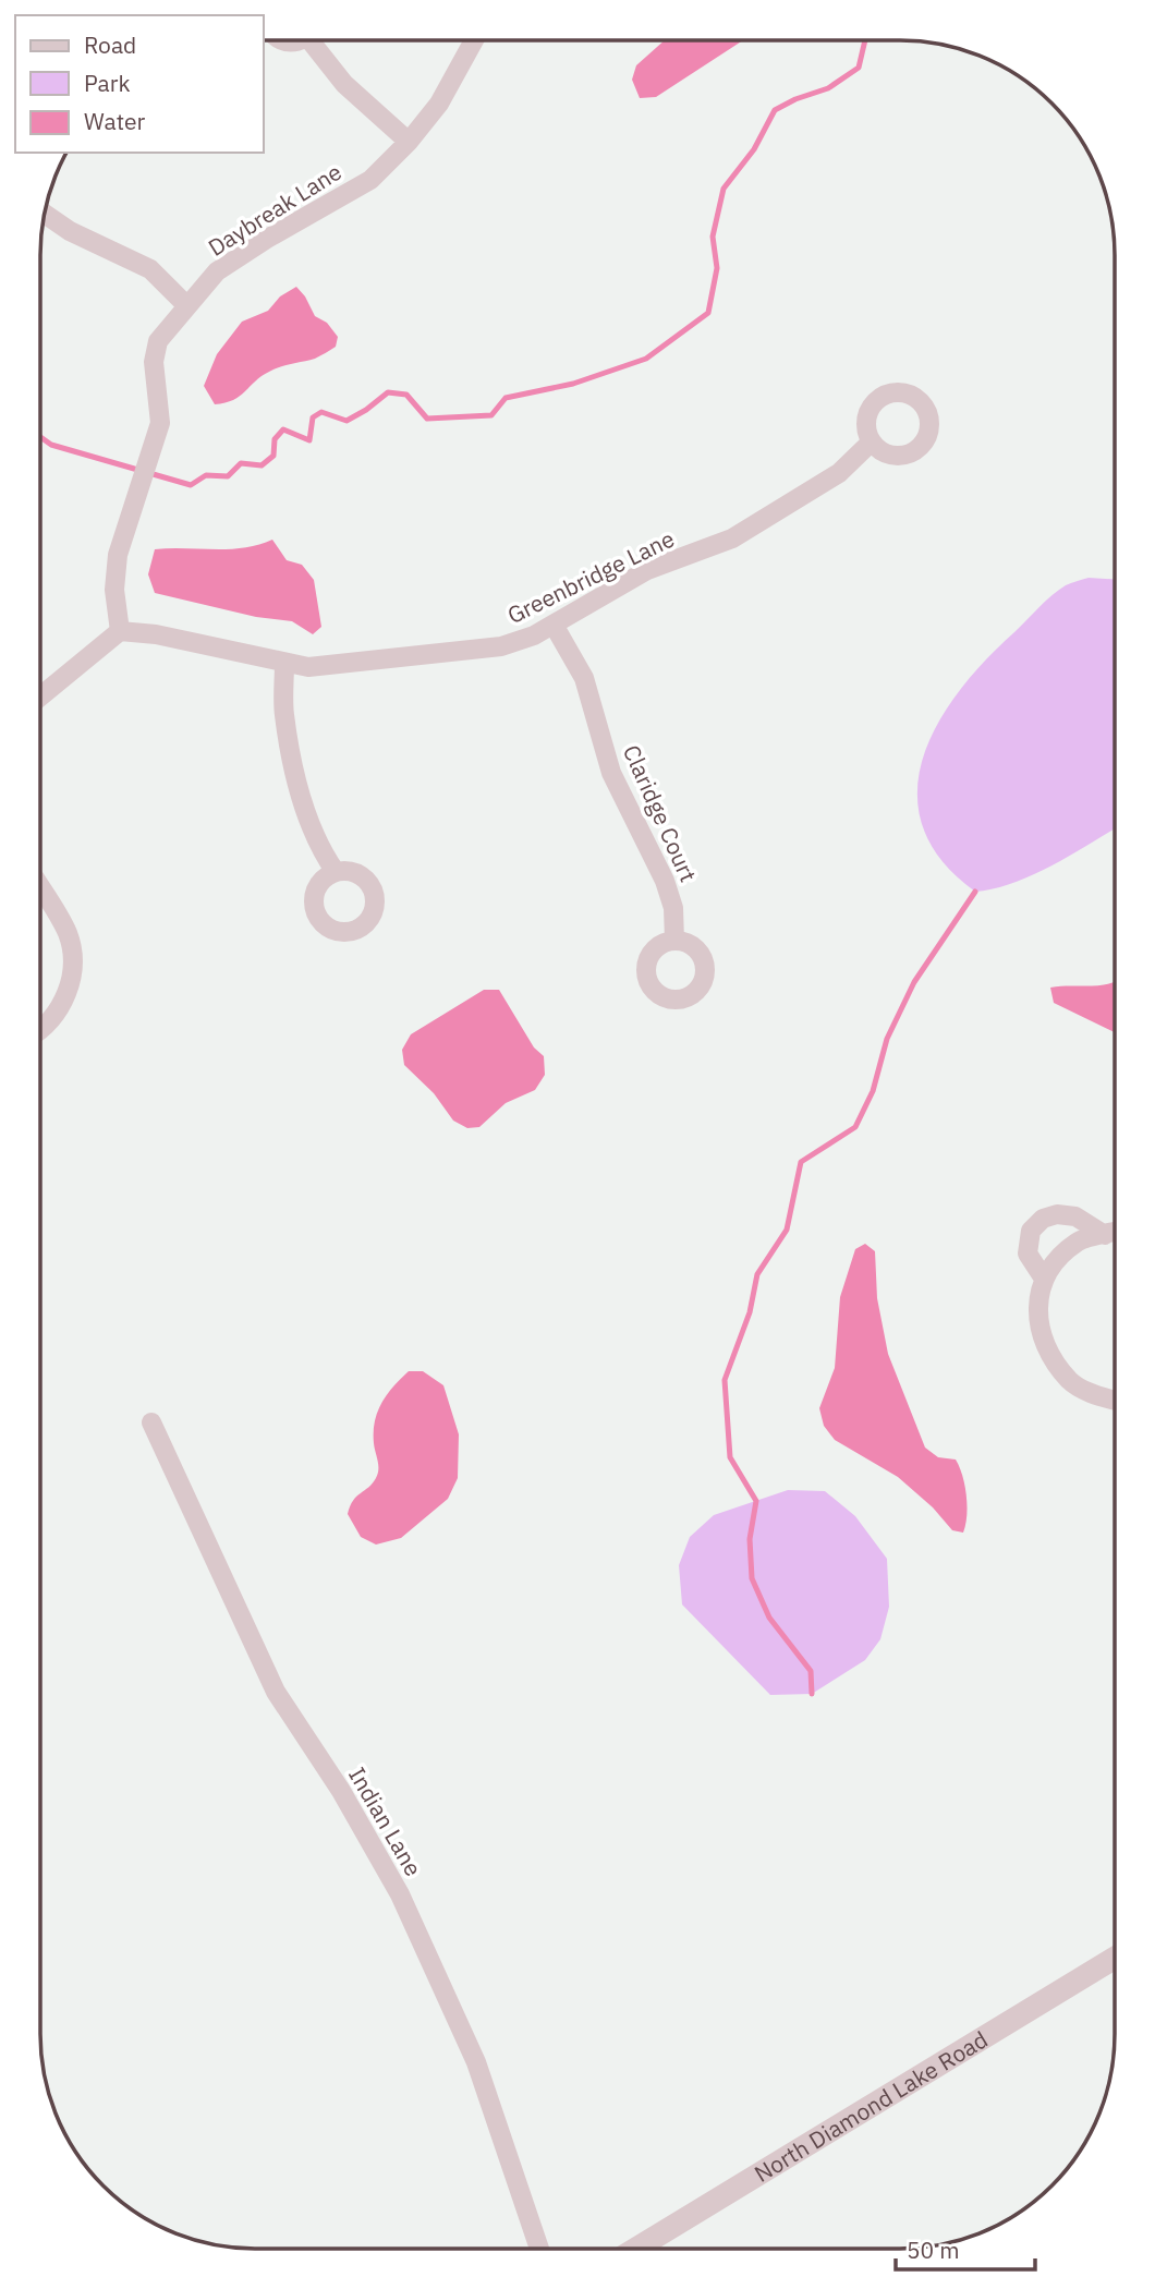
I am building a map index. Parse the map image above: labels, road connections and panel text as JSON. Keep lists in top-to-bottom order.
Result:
{
  "streets": {
    "street": [
      "Daybreak Lane",
      "Greenbridge Lane",
      "Claridge Court",
      "Indian Lane",
      "North Diamond Lake Road"
    ]
  },
  "crossings": [
    ["Daybreak Lane", "Greenbridge Lane"],
    ["Greenbridge Lane", "Claridge Court"]
  ],
  "legend": ["Road", "Park", "Water"],
  "scale_bar": "50 m"
}
